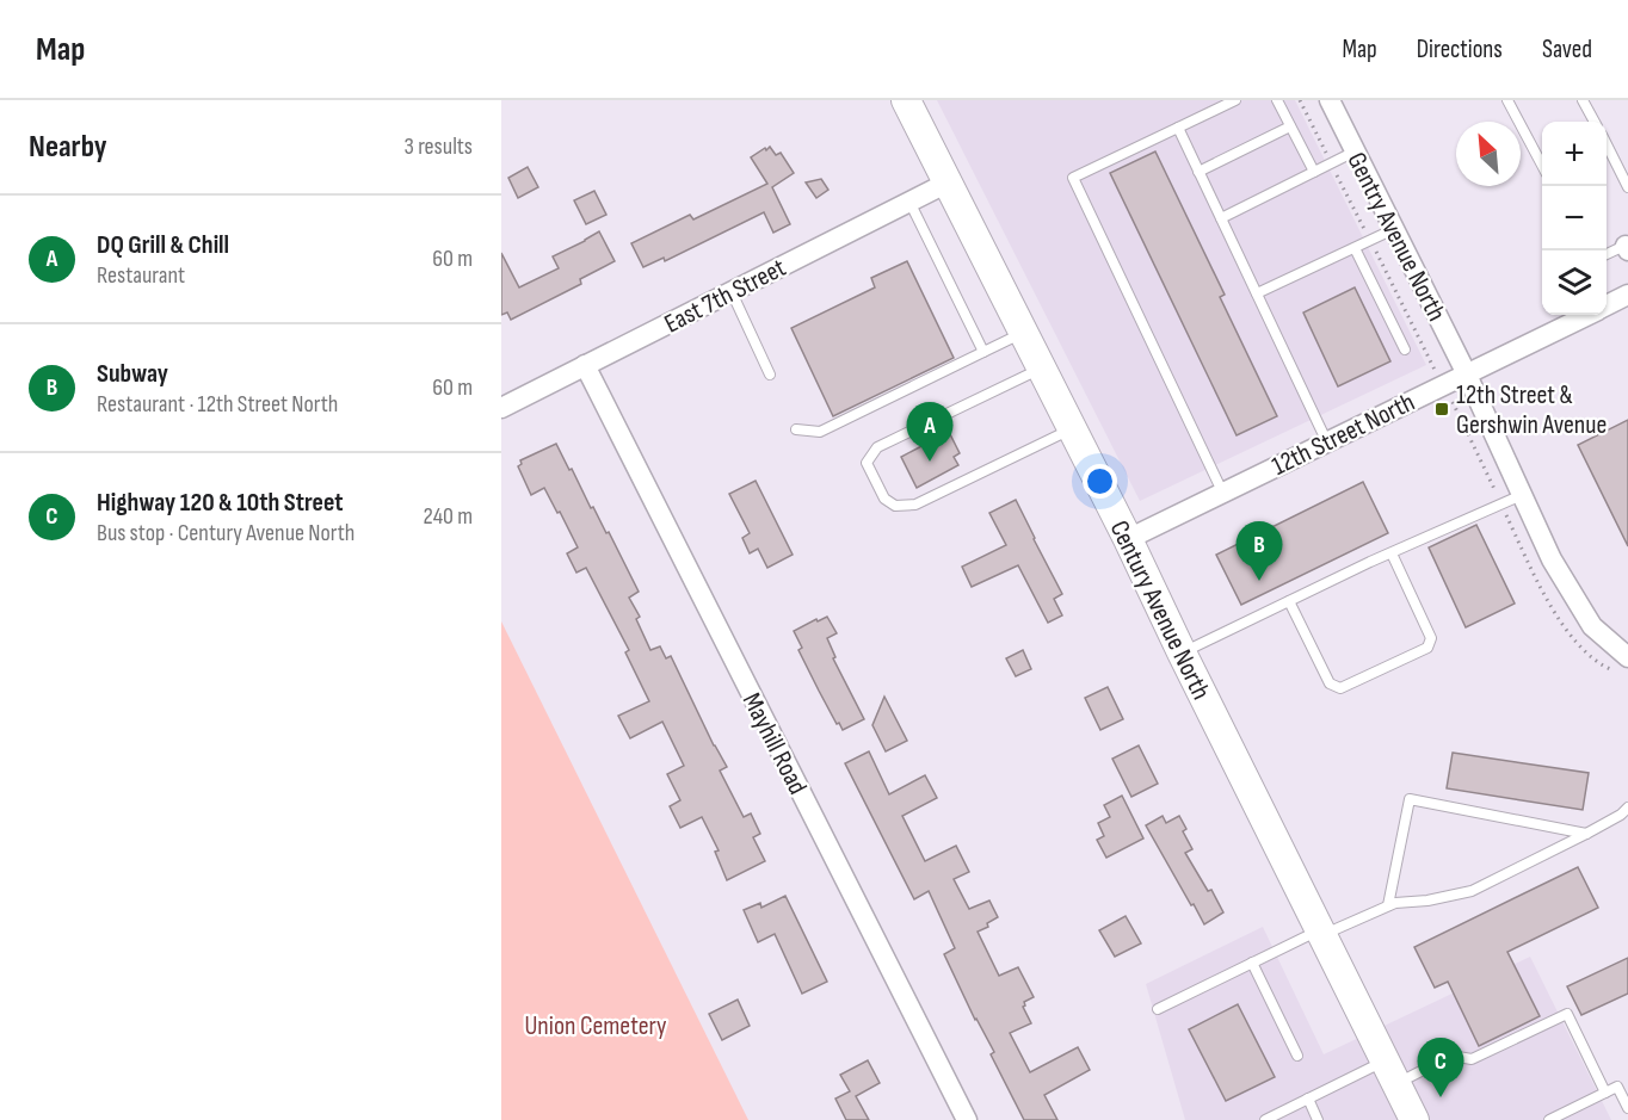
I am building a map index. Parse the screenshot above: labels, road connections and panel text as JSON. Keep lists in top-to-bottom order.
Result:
{
  "streets": {
    "main road": ["Century Avenue North"],
    "street": [
      "Gentry Avenue North",
      "East 7th Street",
      "12th Street North",
      "Mayhill Road"
    ]
  },
  "crossings": [
    ["Gentry Avenue North", "12th Street North"],
    ["East 7th Street", "Century Avenue North"],
    ["East 7th Street", "Mayhill Road"],
    ["12th Street North", "Century Avenue North"]
  ],
  "parks": ["Union Cemetery"],
  "places": {
    "transit": ["12th Street & Gershwin Avenue"]
  },
  "north": "top left",
  "page": {
    "header": "Map",
    "nav": ["Map", "Directions", "Saved"],
    "heading": ["Nearby", "3 results"],
    "map_buttons": ["+", "−"],
    "list": [
      {
        "mark": "A",
        "name": "DQ Grill & Chill",
        "note": "Restaurant",
        "value": "60 m"
      },
      {
        "mark": "B",
        "name": "Subway",
        "note": "Restaurant · 12th Street North",
        "value": "60 m"
      },
      {
        "mark": "C",
        "name": "Highway 120 & 10th Street",
        "note": "Bus stop · Century Avenue North",
        "value": "240 m"
      }
    ],
    "pins": ["A", "B", "C"]
  }
}
